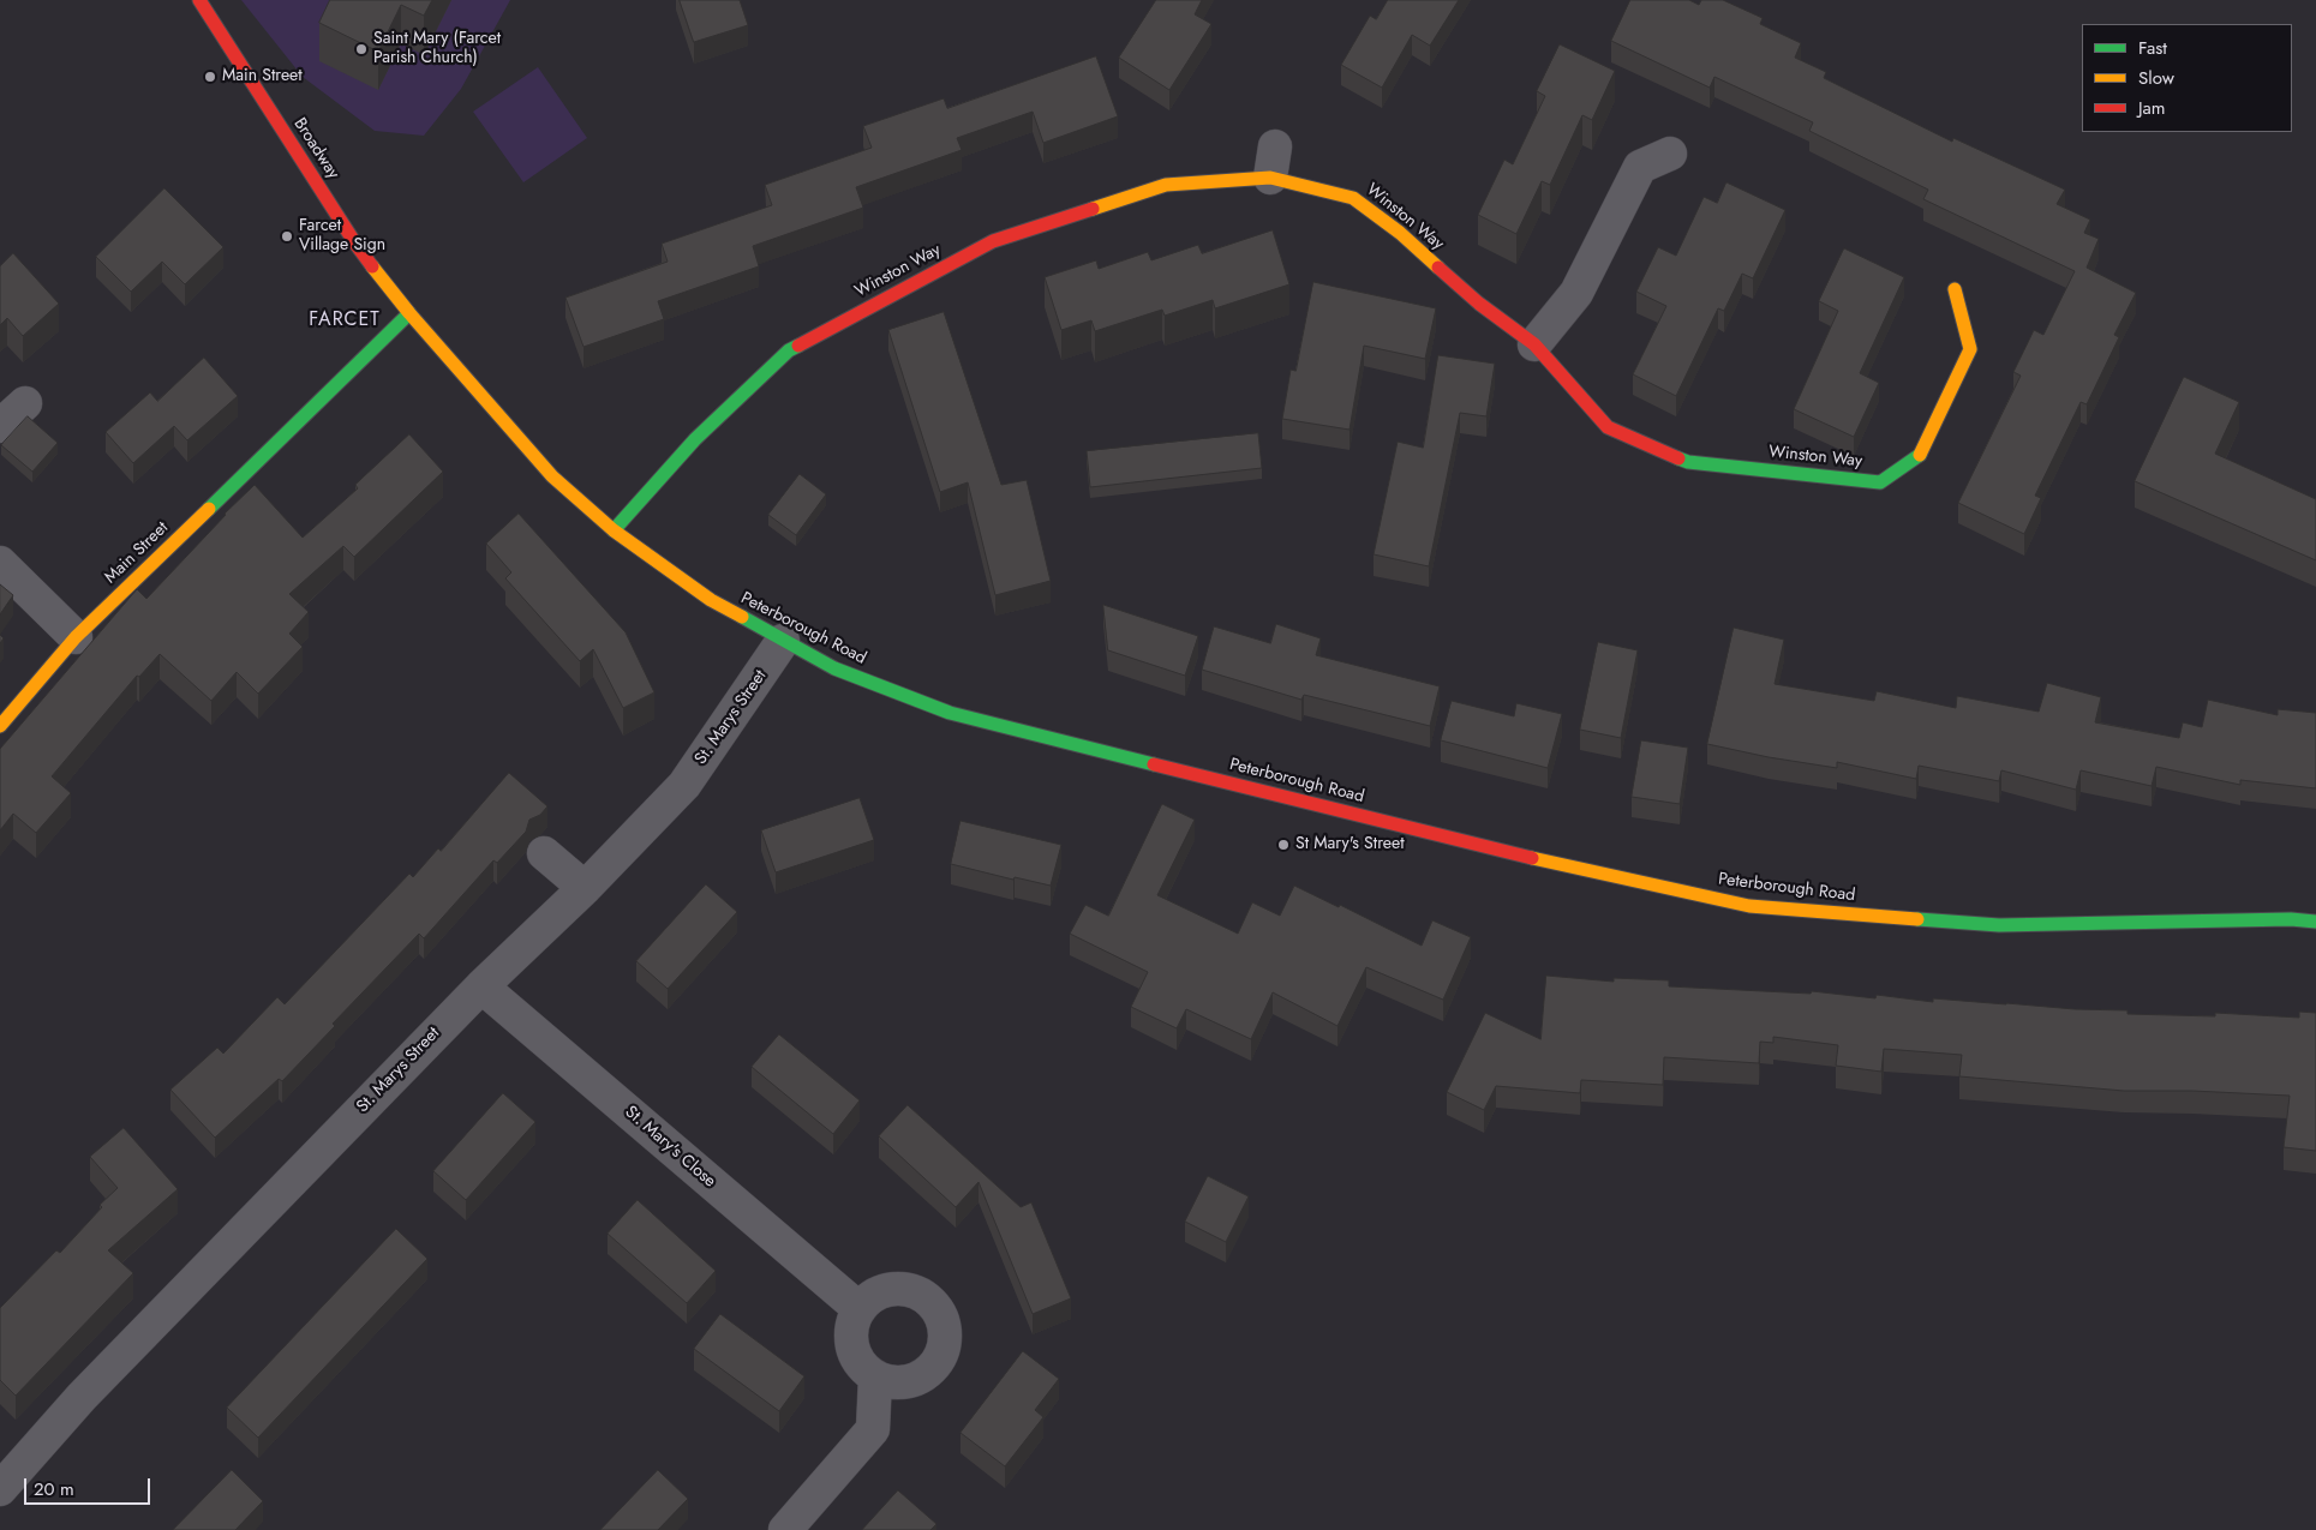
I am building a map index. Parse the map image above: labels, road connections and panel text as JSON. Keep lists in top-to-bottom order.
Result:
{
  "streets": {
    "main road": [
      "Broadway",
      "Winston Way",
      "Main Street",
      "Peterborough Road"
    ],
    "street": ["St. Marys Street", "St. Mary's Close"]
  },
  "crossings": [
    ["Broadway", "Main Street"],
    ["Broadway", "Peterborough Road"],
    ["Winston Way", "Peterborough Road"],
    ["Main Street", "Peterborough Road"],
    ["Peterborough Road", "St. Marys Street"],
    ["St. Marys Street", "St. Mary's Close"]
  ],
  "districts": ["FARCET"],
  "places": [
    "Saint Mary (Farcet Parish Church)",
    "Main Street",
    "Farcet Village Sign",
    "St Mary's Street"
  ],
  "legend": ["Fast", "Slow", "Jam"],
  "scale_bar": "20 m"
}
